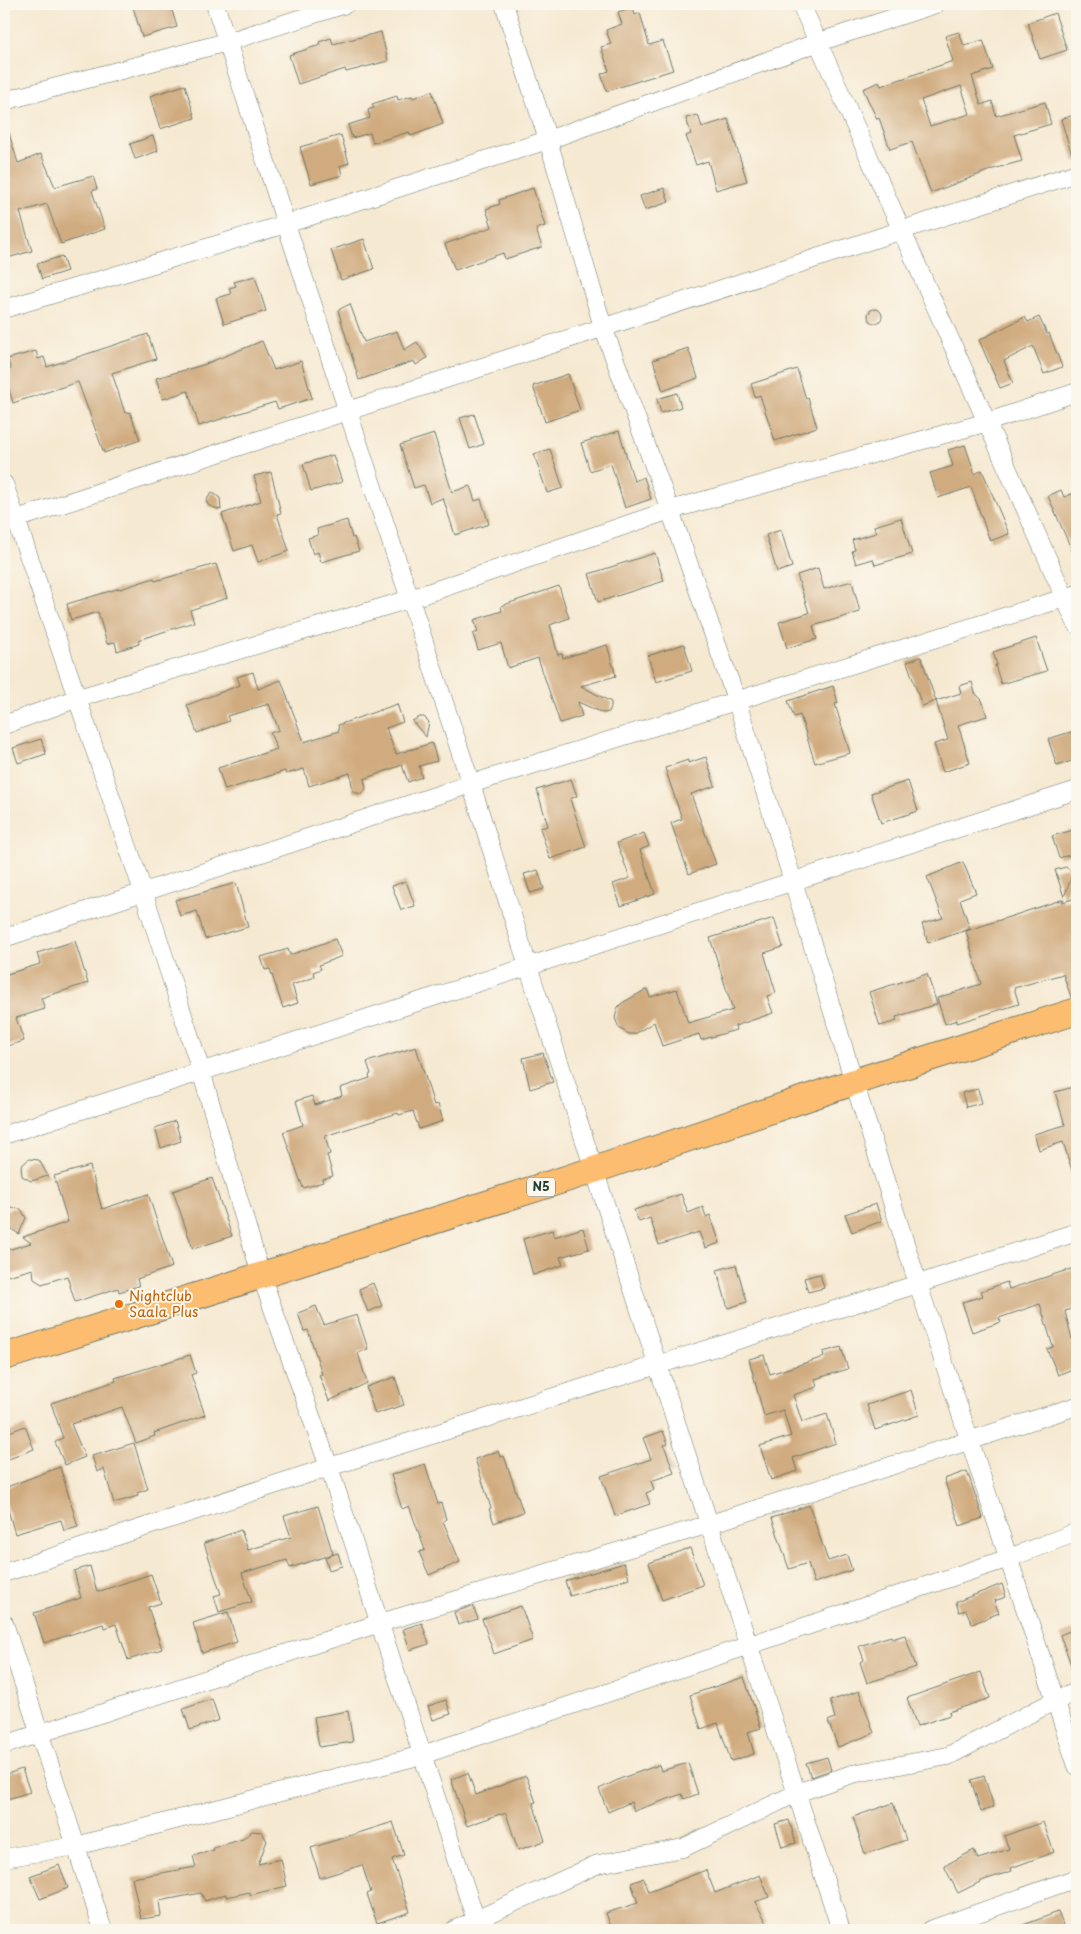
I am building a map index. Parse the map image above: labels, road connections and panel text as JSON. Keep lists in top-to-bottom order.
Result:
{
  "streets": {
    "highway": ["N5"]
  },
  "places": ["Nightclub Saala Plus"]
}
